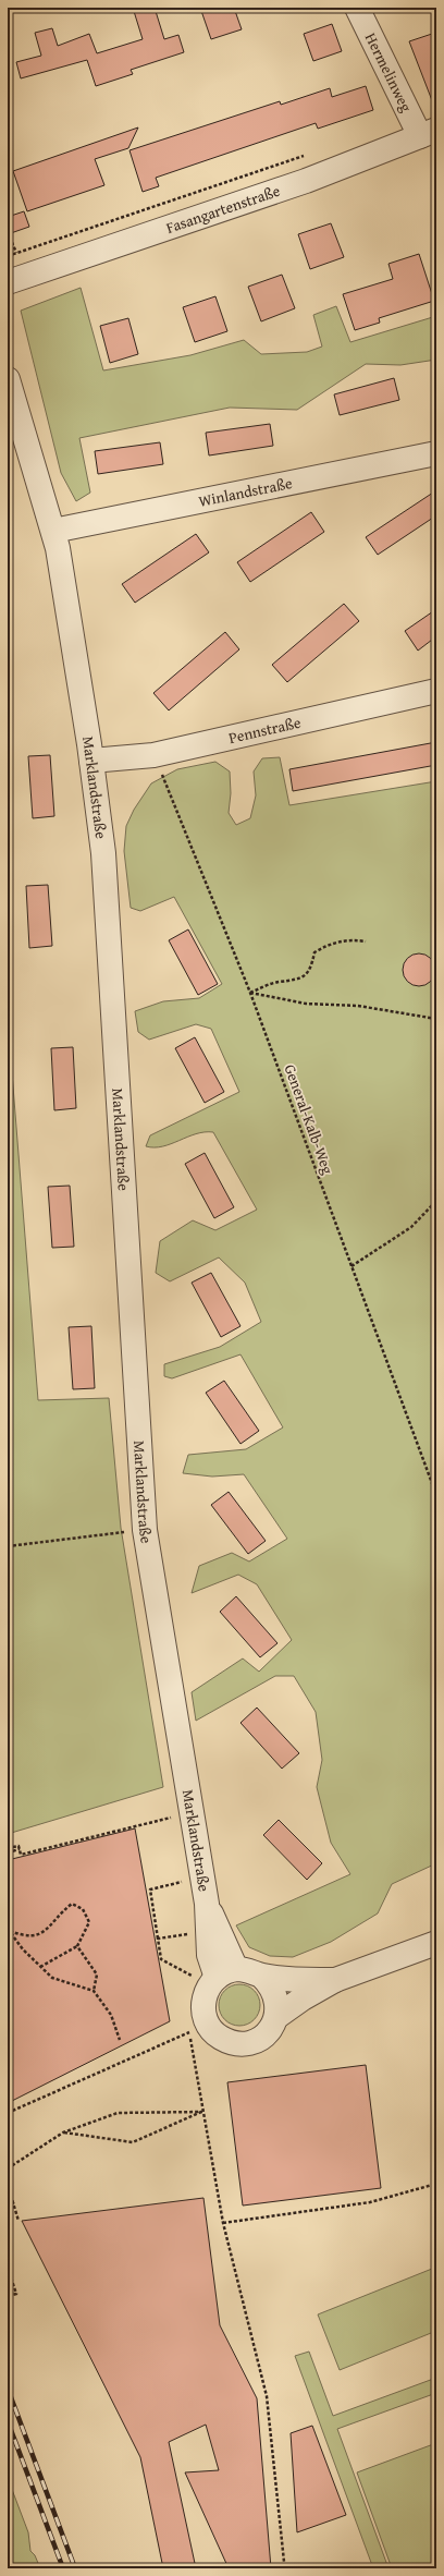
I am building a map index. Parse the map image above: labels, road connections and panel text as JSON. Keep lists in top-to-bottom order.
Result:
{
  "streets": {
    "street": [
      "Hermelinweg",
      "Fasangartenstraße",
      "Winlandstraße",
      "Pennstraße",
      "Marklandstraße"
    ],
    "path": ["General-Kalb-Weg"]
  },
  "crossings": [
    ["Hermelinweg", "Fasangartenstraße"],
    ["Winlandstraße", "Marklandstraße"],
    ["Pennstraße", "Marklandstraße"],
    ["Pennstraße", "General-Kalb-Weg"]
  ]
}
